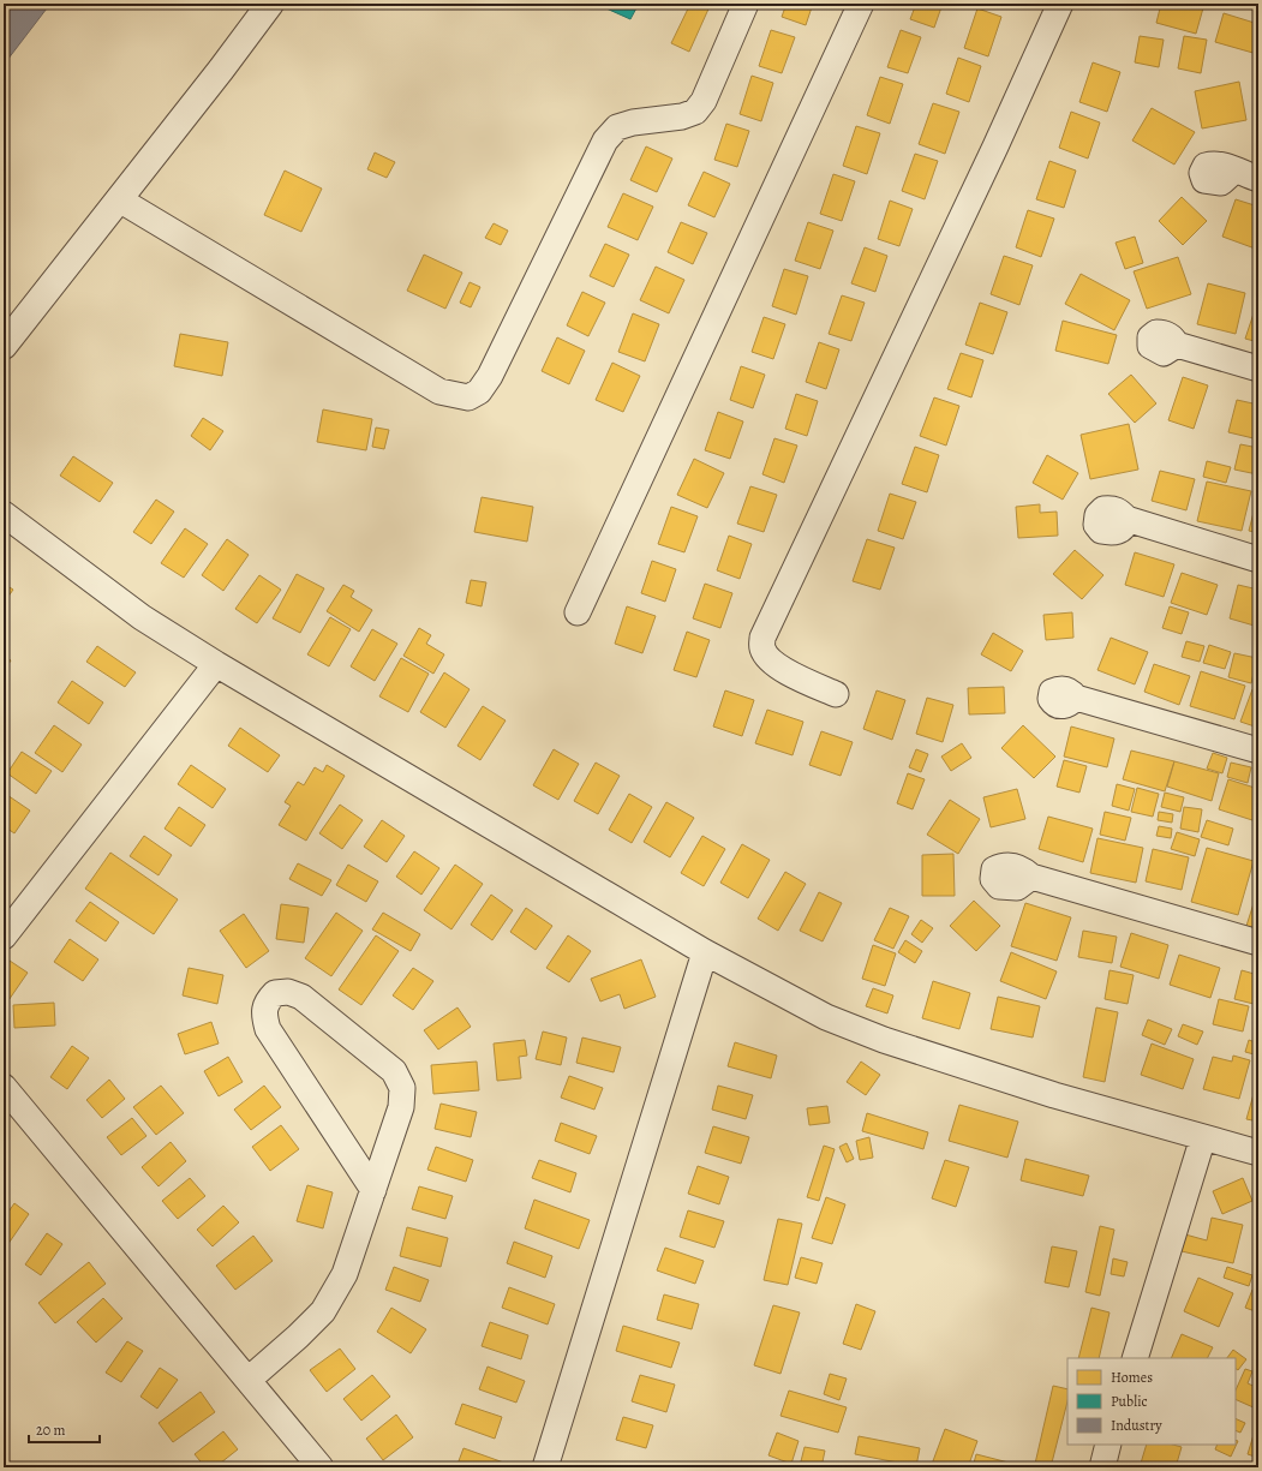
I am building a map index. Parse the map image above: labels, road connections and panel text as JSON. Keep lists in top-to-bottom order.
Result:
{
  "legend": ["Homes", "Public", "Industry"],
  "scale_bar": "20 m"
}
